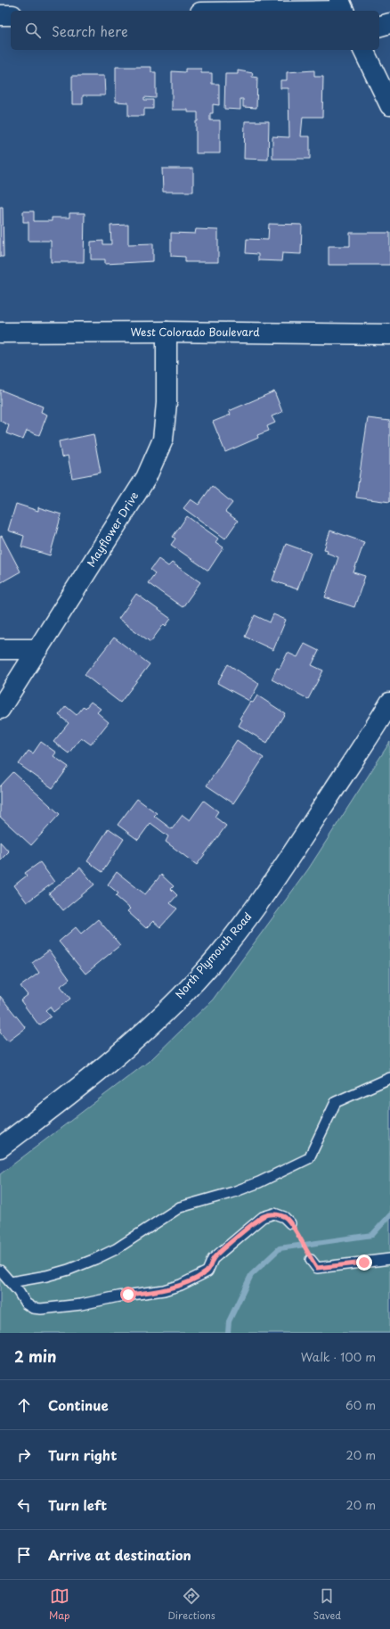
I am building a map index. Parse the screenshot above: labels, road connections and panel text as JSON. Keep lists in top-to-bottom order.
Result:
{
  "streets": {
    "street": ["West Colorado Boulevard", "Mayflower Drive", "North Plymouth Road"]
  },
  "crossings": [
    ["West Colorado Boulevard", "Mayflower Drive"]
  ],
  "page": {
    "search": "Search here",
    "heading": ["2 min", "Walk · 100 m"],
    "list": [
      ["Continue", "60 m"],
      ["Turn right", "20 m"],
      ["Turn left", "20 m"],
      "Arrive at destination"
    ],
    "nav": ["Map", "Directions", "Saved"]
  }
}
